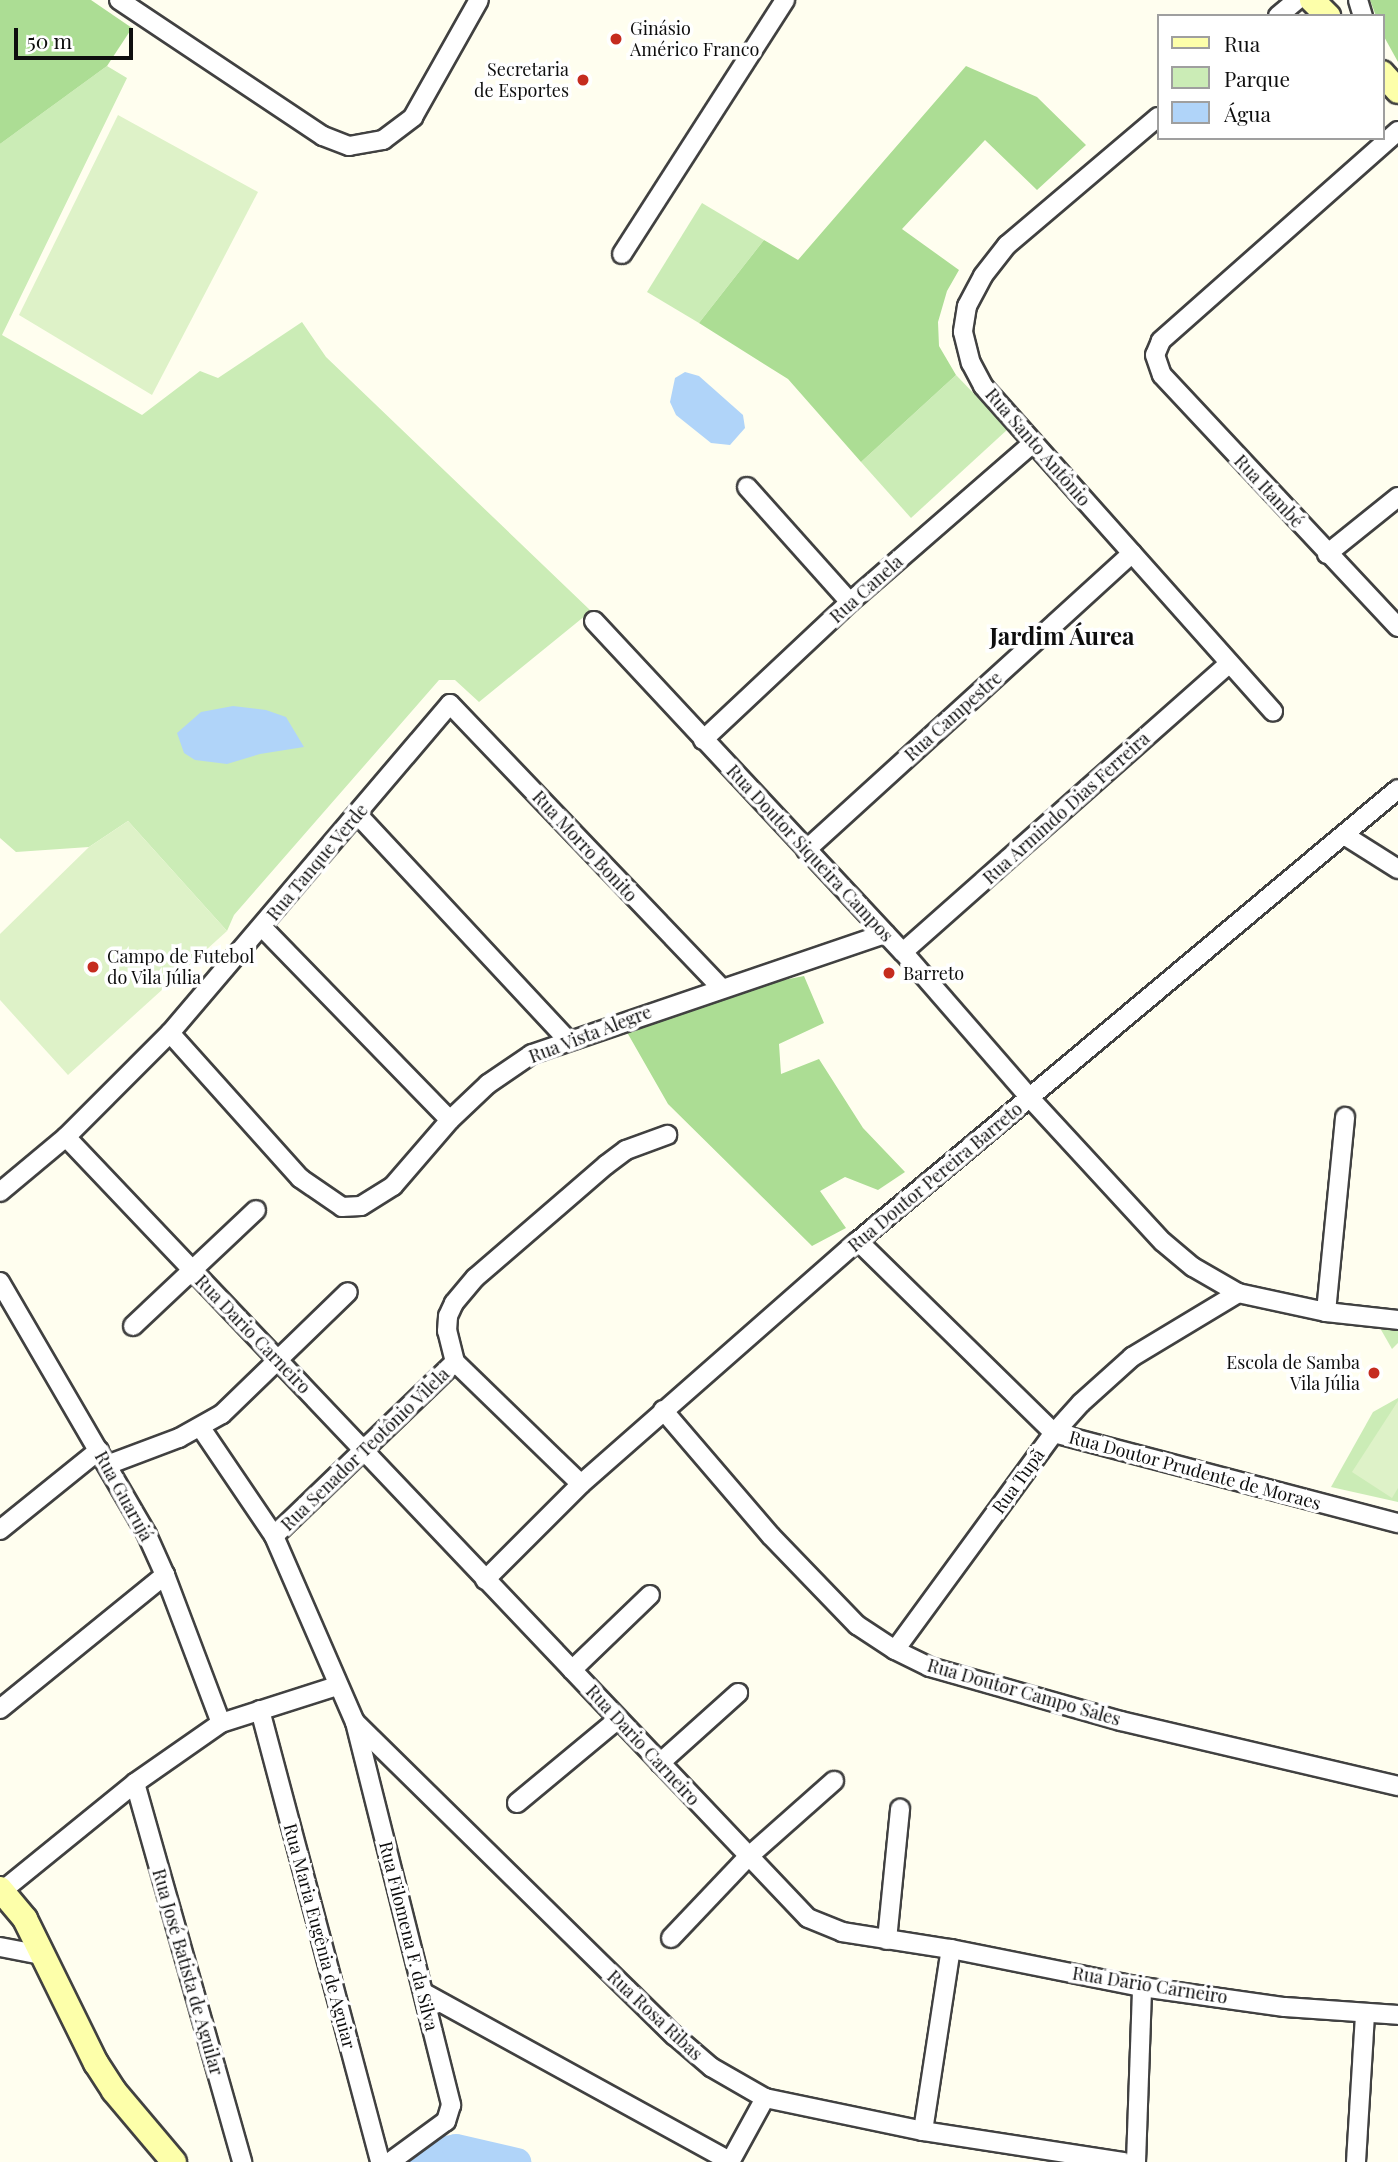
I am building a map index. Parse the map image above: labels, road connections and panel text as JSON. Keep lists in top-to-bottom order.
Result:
{
  "streets": {
    "street": [
      "Rua Santo Antônio",
      "Rua Itambé",
      "Rua Canela",
      "Rua Campestre",
      "Rua Armindo Dias Ferreira",
      "Rua Morro Bonito",
      "Rua Doutor Siqueira Campos",
      "Rua Tanque Verde",
      "Rua Vista Alegre",
      "Rua Doutor Pereira Barreto",
      "Rua Dario Carneiro",
      "Rua Senador Teotônio Vilela",
      "Rua Doutor Prudente de Moraes",
      "Rua Tupã",
      "Rua Guarujá",
      "Rua Doutor Campo Sales",
      "Rua Maria Eugênia de Aguiar",
      "Rua Filomena F. da Silva",
      "Rua José Batista de Aguilar",
      "Rua Rosa Ribas"
    ]
  },
  "crossings": [
    ["Rua Santo Antônio", "Rua Canela"],
    ["Rua Santo Antônio", "Rua Campestre"],
    ["Rua Santo Antônio", "Rua Armindo Dias Ferreira"],
    ["Rua Canela", "Rua Doutor Siqueira Campos"],
    ["Rua Campestre", "Rua Doutor Siqueira Campos"],
    ["Rua Armindo Dias Ferreira", "Rua Doutor Siqueira Campos"],
    ["Rua Morro Bonito", "Rua Tanque Verde"],
    ["Rua Morro Bonito", "Rua Vista Alegre"],
    ["Rua Doutor Siqueira Campos", "Rua Vista Alegre"],
    ["Rua Doutor Siqueira Campos", "Rua Doutor Pereira Barreto"],
    ["Rua Doutor Siqueira Campos", "Rua Tupã"],
    ["Rua Tanque Verde", "Rua Vista Alegre"],
    ["Rua Tanque Verde", "Rua Dario Carneiro"],
    ["Rua Doutor Pereira Barreto", "Rua Dario Carneiro"],
    ["Rua Doutor Pereira Barreto", "Rua Doutor Prudente de Moraes"],
    ["Rua Doutor Pereira Barreto", "Rua Doutor Campo Sales"],
    ["Rua Dario Carneiro", "Rua Senador Teotônio Vilela"],
    ["Rua Senador Teotônio Vilela", "Rua Filomena F. da Silva"],
    ["Rua Doutor Prudente de Moraes", "Rua Tupã"],
    ["Rua Tupã", "Rua Doutor Campo Sales"],
    ["Rua Filomena F. da Silva", "Rua Rosa Ribas"]
  ],
  "districts": ["Jardim Áurea"],
  "places": [
    "Ginásio Américo Franco",
    "Secretaria de Esportes",
    "Campo de Futebol do Vila Júlia",
    "Barreto",
    "Escola de Samba Vila Júlia"
  ],
  "legend": ["Rua", "Parque", "Água"],
  "scale_bar": "50 m"
}
